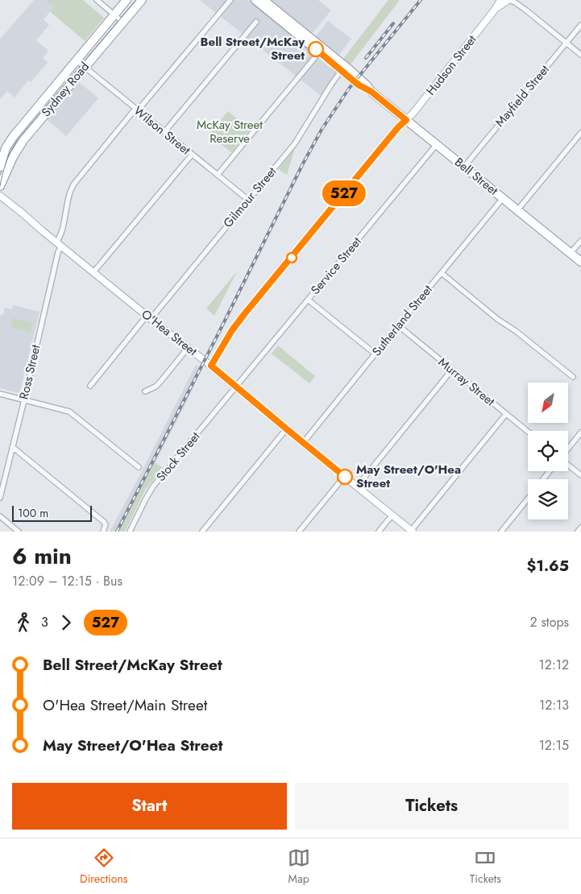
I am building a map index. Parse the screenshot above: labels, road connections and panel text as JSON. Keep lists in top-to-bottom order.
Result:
{
  "streets": {
    "highway": ["Sydney Road", "Bell Street"],
    "street": [
      "Hudson Street",
      "Mayfield Street",
      "Wilson Street",
      "Gilmour Street",
      "Service Street",
      "Sutherland Street",
      "O'Hea Street",
      "Ross Street",
      "Murray Street",
      "Stock Street"
    ]
  },
  "crossings": [
    ["Hudson Street", "Bell Street"],
    ["Sydney Road", "Wilson Street"],
    ["Mayfield Street", "Bell Street"],
    ["Wilson Street", "Gilmour Street"],
    ["Wilson Street", "Ross Street"],
    ["Bell Street", "Gilmour Street"],
    ["Bell Street", "Service Street"],
    ["Bell Street", "Sutherland Street"],
    ["Gilmour Street", "O'Hea Street"],
    ["Service Street", "O'Hea Street"],
    ["Service Street", "Stock Street"],
    ["Sutherland Street", "O'Hea Street"],
    ["Sutherland Street", "Murray Street"],
    ["O'Hea Street", "Ross Street"],
    ["O'Hea Street", "Stock Street"]
  ],
  "parks": ["McKay Street Reserve"],
  "places": ["Bell Street/McKay Street", "May Street/O'Hea Street"],
  "lines": ["bus line 527"],
  "scale_bar": "100 m",
  "north": "bottom left",
  "page": {
    "on_map": "527",
    "scale": "100 m",
    "heading": ["6 min", "12:09 – 12:15 · Bus", "$1.65"],
    "legs": ["3", "527", "2 stops"],
    "list": [
      {
        "name": "Bell Street/McKay Street",
        "value": "12:12"
      },
      {
        "name": "O'Hea Street/Main Street",
        "value": "12:13"
      },
      {
        "name": "May Street/O'Hea Street",
        "value": "12:15"
      }
    ],
    "buttons": ["Start", "Tickets"],
    "tabs": ["Directions", "Map", "Tickets"]
  }
}
